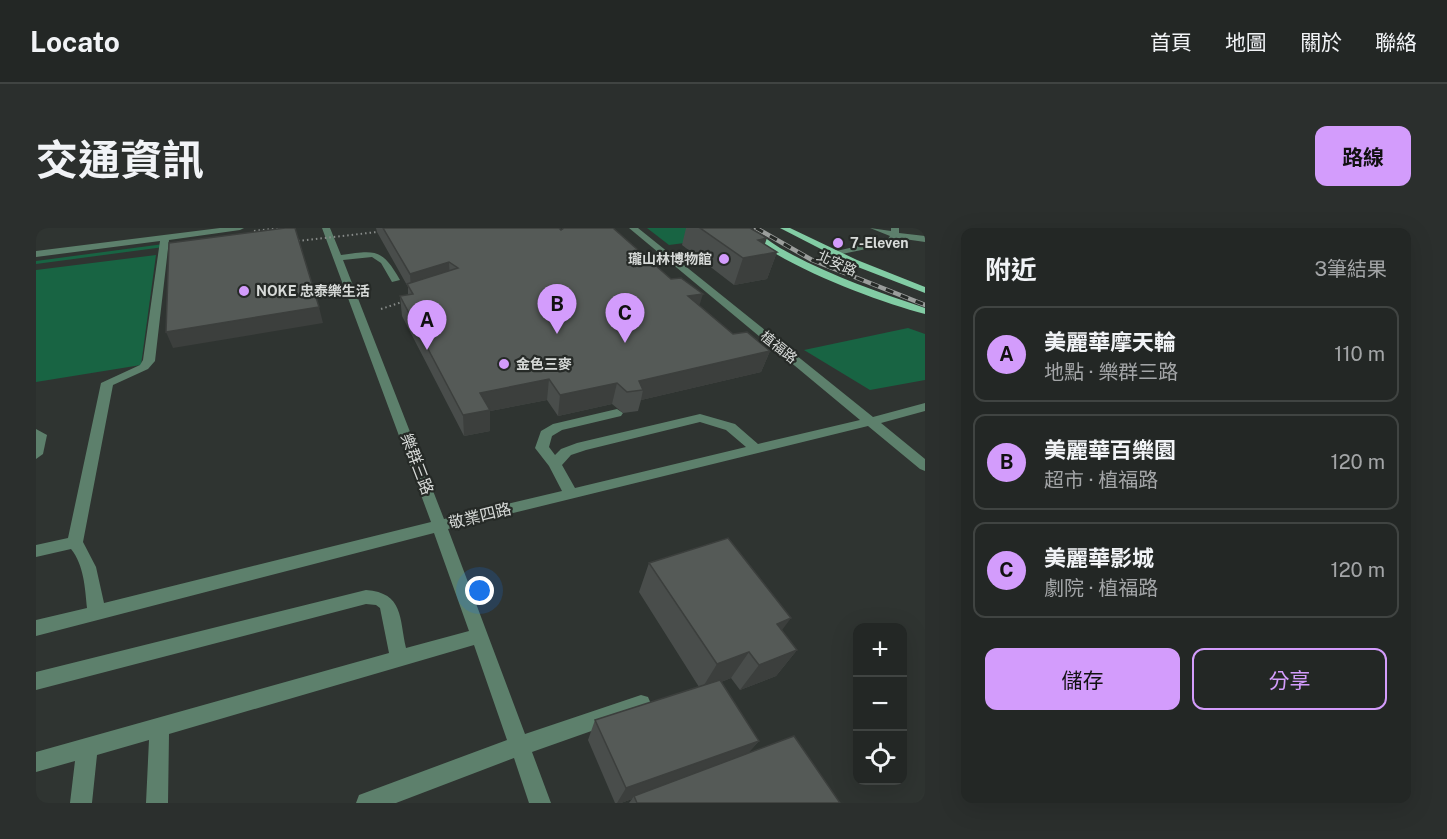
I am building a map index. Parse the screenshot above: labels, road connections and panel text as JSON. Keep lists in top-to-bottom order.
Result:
{
  "streets": {
    "main road": ["北安路"],
    "street": ["植福路", "樂群三路", "敬業四路"]
  },
  "crossings": [
    ["植福路", "敬業四路"],
    ["樂群三路", "敬業四路"]
  ],
  "places": [
    "7-Eleven",
    "瓏山林博物館",
    "NOKE 忠泰樂生活",
    "金色三麥"
  ],
  "page": {
    "header": "Locato",
    "nav": [
      "首頁",
      "地圖",
      "關於",
      "聯絡"
    ],
    "title": "交通資訊",
    "buttons": [
      "路線",
      ["儲存", "分享"]
    ],
    "heading": ["附近", "3筆結果"],
    "pins": ["B", "C", "A"],
    "list": [
      {
        "mark": "A",
        "name": "美麗華摩天輪",
        "note": "地點 · 樂群三路",
        "value": "110 m"
      },
      {
        "mark": "B",
        "name": "美麗華百樂園",
        "note": "超市 · 植福路",
        "value": "120 m"
      },
      {
        "mark": "C",
        "name": "美麗華影城",
        "note": "劇院 · 植福路",
        "value": "120 m"
      }
    ],
    "map_buttons": ["+", "−"]
  }
}
